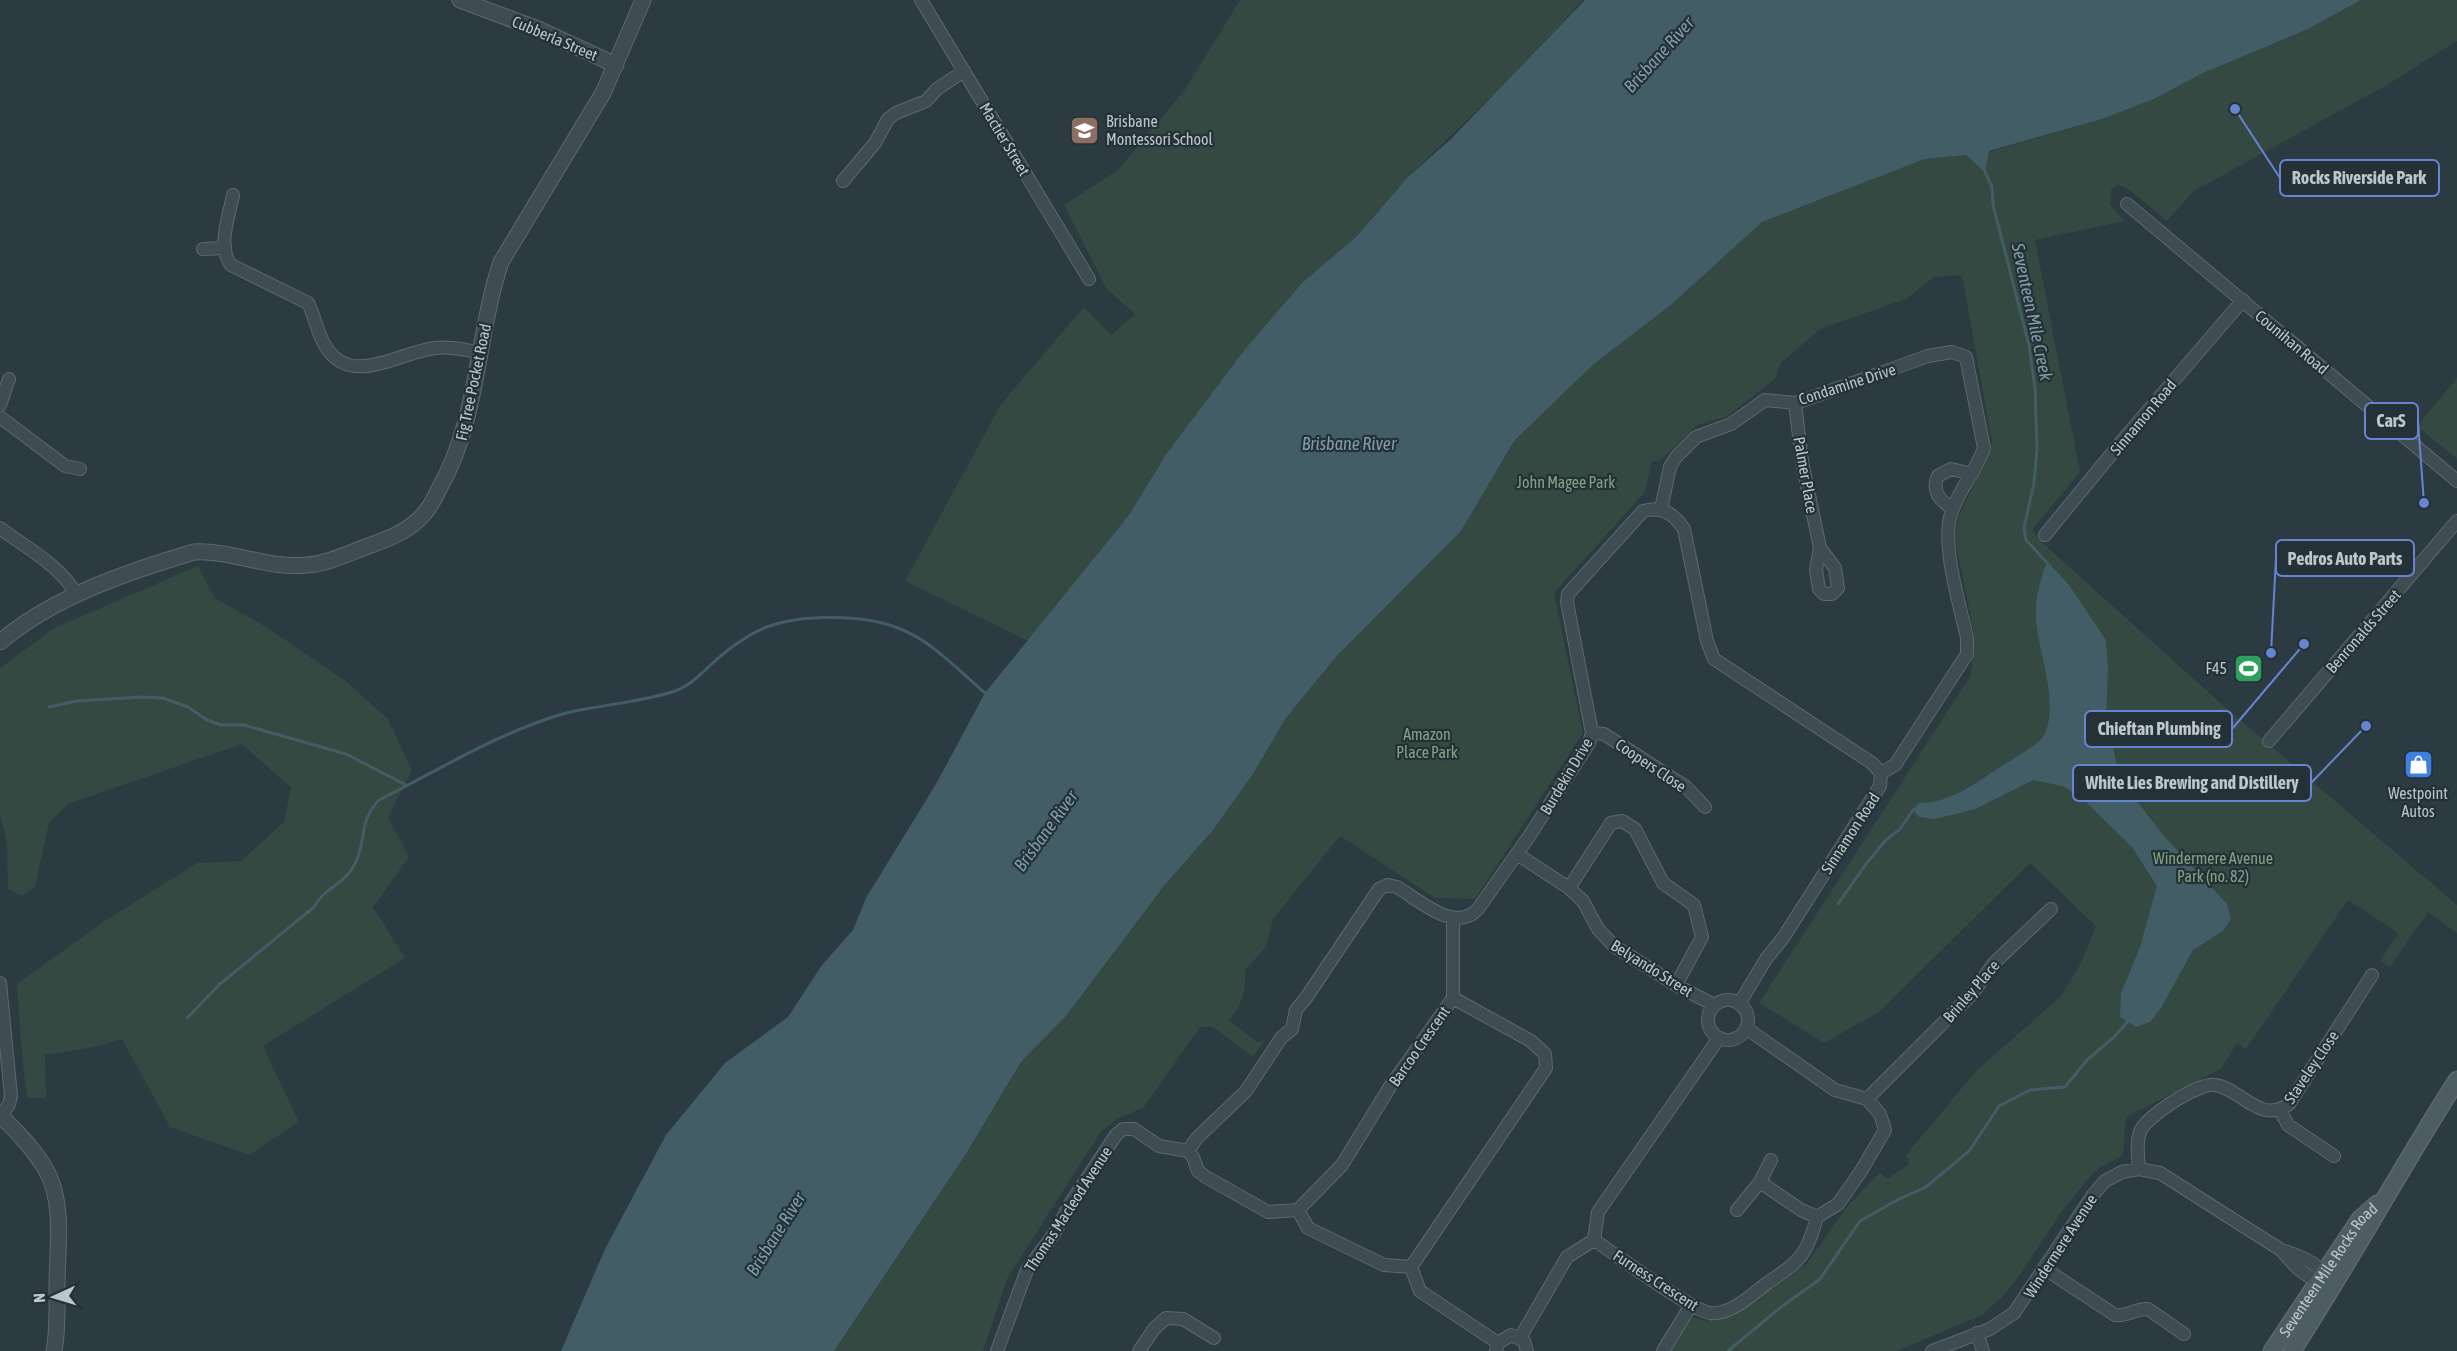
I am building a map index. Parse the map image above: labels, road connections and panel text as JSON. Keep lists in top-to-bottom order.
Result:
{
  "streets": {
    "main road": ["Seventeen Mile Rocks Road"],
    "street": [
      "Cubberla Street",
      "Mactier Street",
      "Counihan Road",
      "Fig Tree Pocket Road",
      "Condamine Drive",
      "Sinnamon Road",
      "Palmer Place",
      "Benronalds Street",
      "Coopers Close",
      "Burdekin Drive",
      "Belyando Street",
      "Brinley Place",
      "Barcoo Crescent",
      "Staveley Close",
      "Thomas Macleod Avenue",
      "Windermere Avenue",
      "Furness Crescent"
    ]
  },
  "crossings": [
    ["Cubberla Street", "Fig Tree Pocket Road"],
    ["Counihan Road", "Sinnamon Road"],
    ["Condamine Drive", "Sinnamon Road"],
    ["Condamine Drive", "Palmer Place"],
    ["Condamine Drive", "Burdekin Drive"],
    ["Sinnamon Road", "Belyando Street"],
    ["Coopers Close", "Burdekin Drive"],
    ["Burdekin Drive", "Belyando Street"],
    ["Staveley Close", "Windermere Avenue"]
  ],
  "water": ["Brisbane River", "Seventeen Mile Creek"],
  "parks": ["John Magee Park", "Amazon Place Park", "Windermere Avenue Park (no. 82)"],
  "places": {
    "other": [
      "Rocks Riverside Park",
      "CarS",
      "Chieftan Plumbing",
      "Pedros Auto Parts",
      "White Lies Brewing and Distillery"
    ],
    "school or university": ["Brisbane Montessori School"],
    "sports": ["F45"],
    "shop": ["Westpoint Autos"]
  },
  "north": "left"
}
